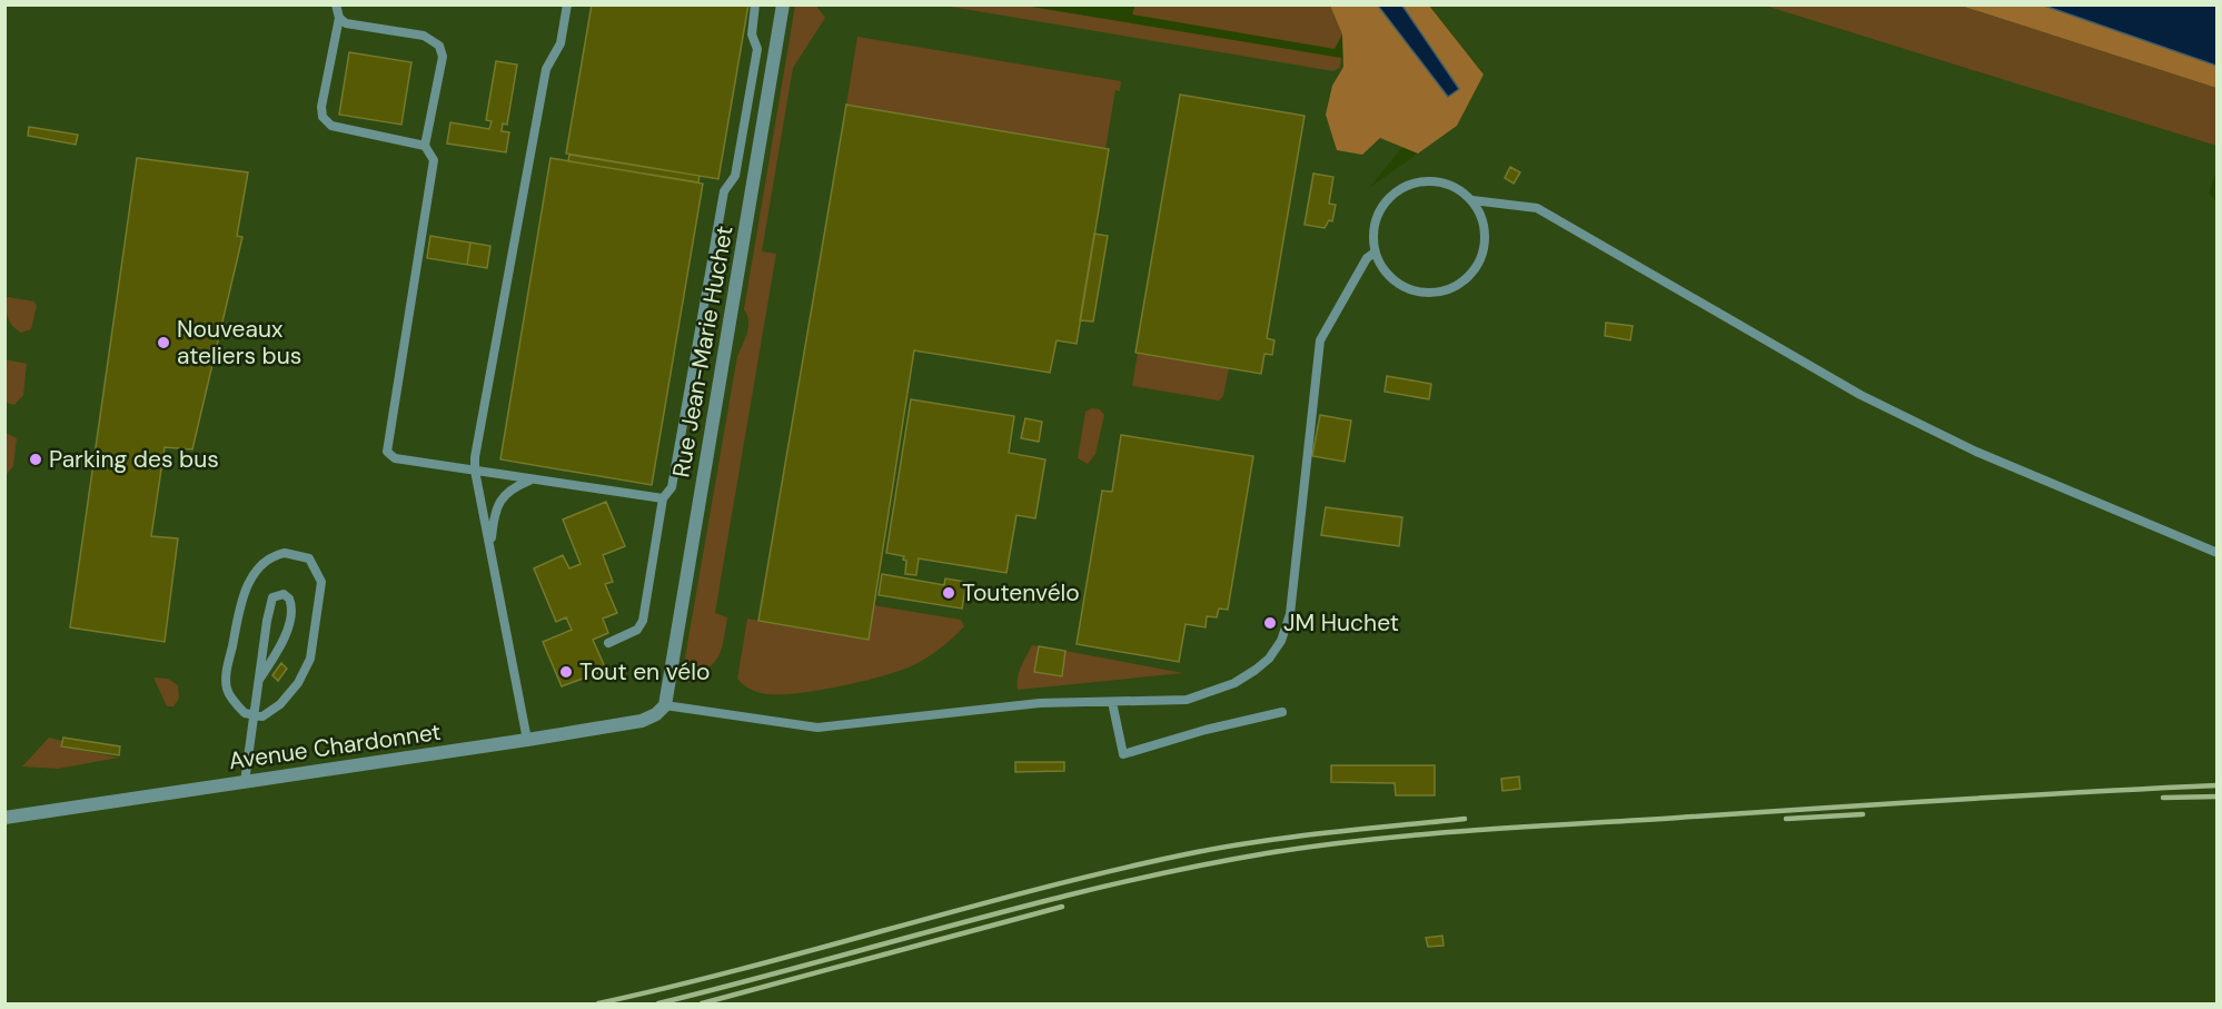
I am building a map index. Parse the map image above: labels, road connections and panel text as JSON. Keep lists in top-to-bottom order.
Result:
{
  "streets": {
    "street": ["Rue Jean-Marie Huchet", "Avenue Chardonnet"]
  },
  "crossings": [
    ["Rue Jean-Marie Huchet", "Avenue Chardonnet"]
  ],
  "places": [
    "Nouveaux ateliers bus",
    "Parking des bus",
    "Toutenvélo",
    "JM Huchet",
    "Tout en vélo"
  ]
}
